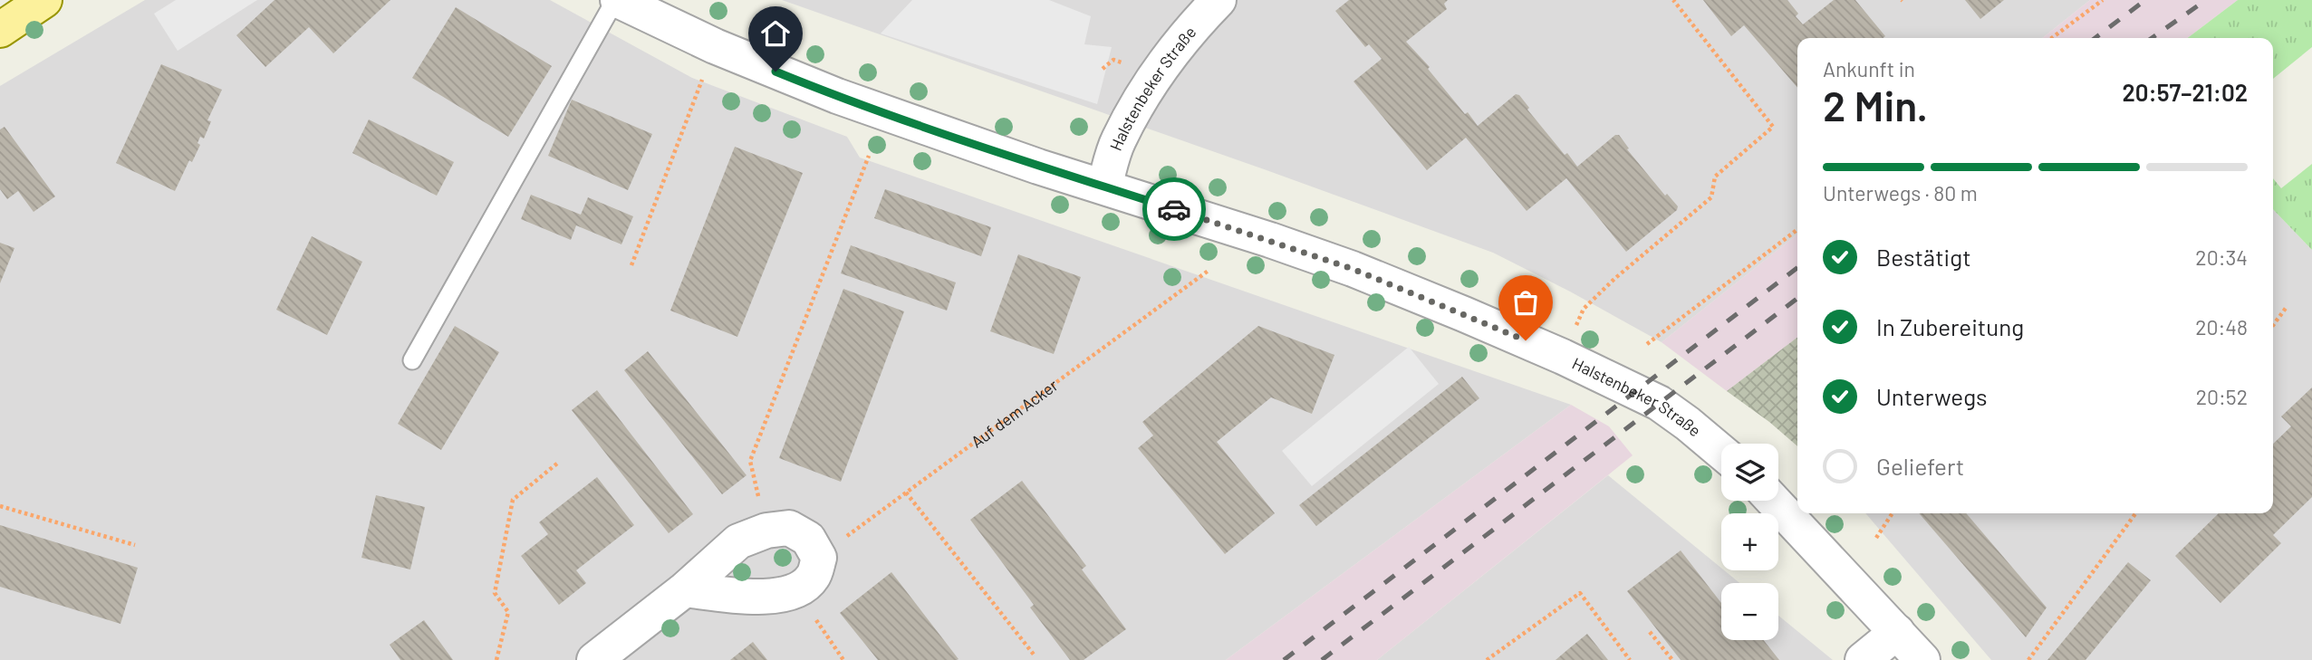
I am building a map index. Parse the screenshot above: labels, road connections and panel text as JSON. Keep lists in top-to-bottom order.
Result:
{
  "streets": {
    "street": ["Halstenbeker Straße"],
    "path": ["Auf dem Acker"]
  },
  "page": {
    "heading": ["2 Min.", "Ankunft in", "20:57–21:02"],
    "bar": "Unterwegs · 80 m",
    "list": [
      ["Bestätigt", "20:34"],
      ["In Zubereitung", "20:48"],
      ["Unterwegs", "20:52"],
      "Geliefert"
    ],
    "map_buttons": ["+", "−"]
  }
}
